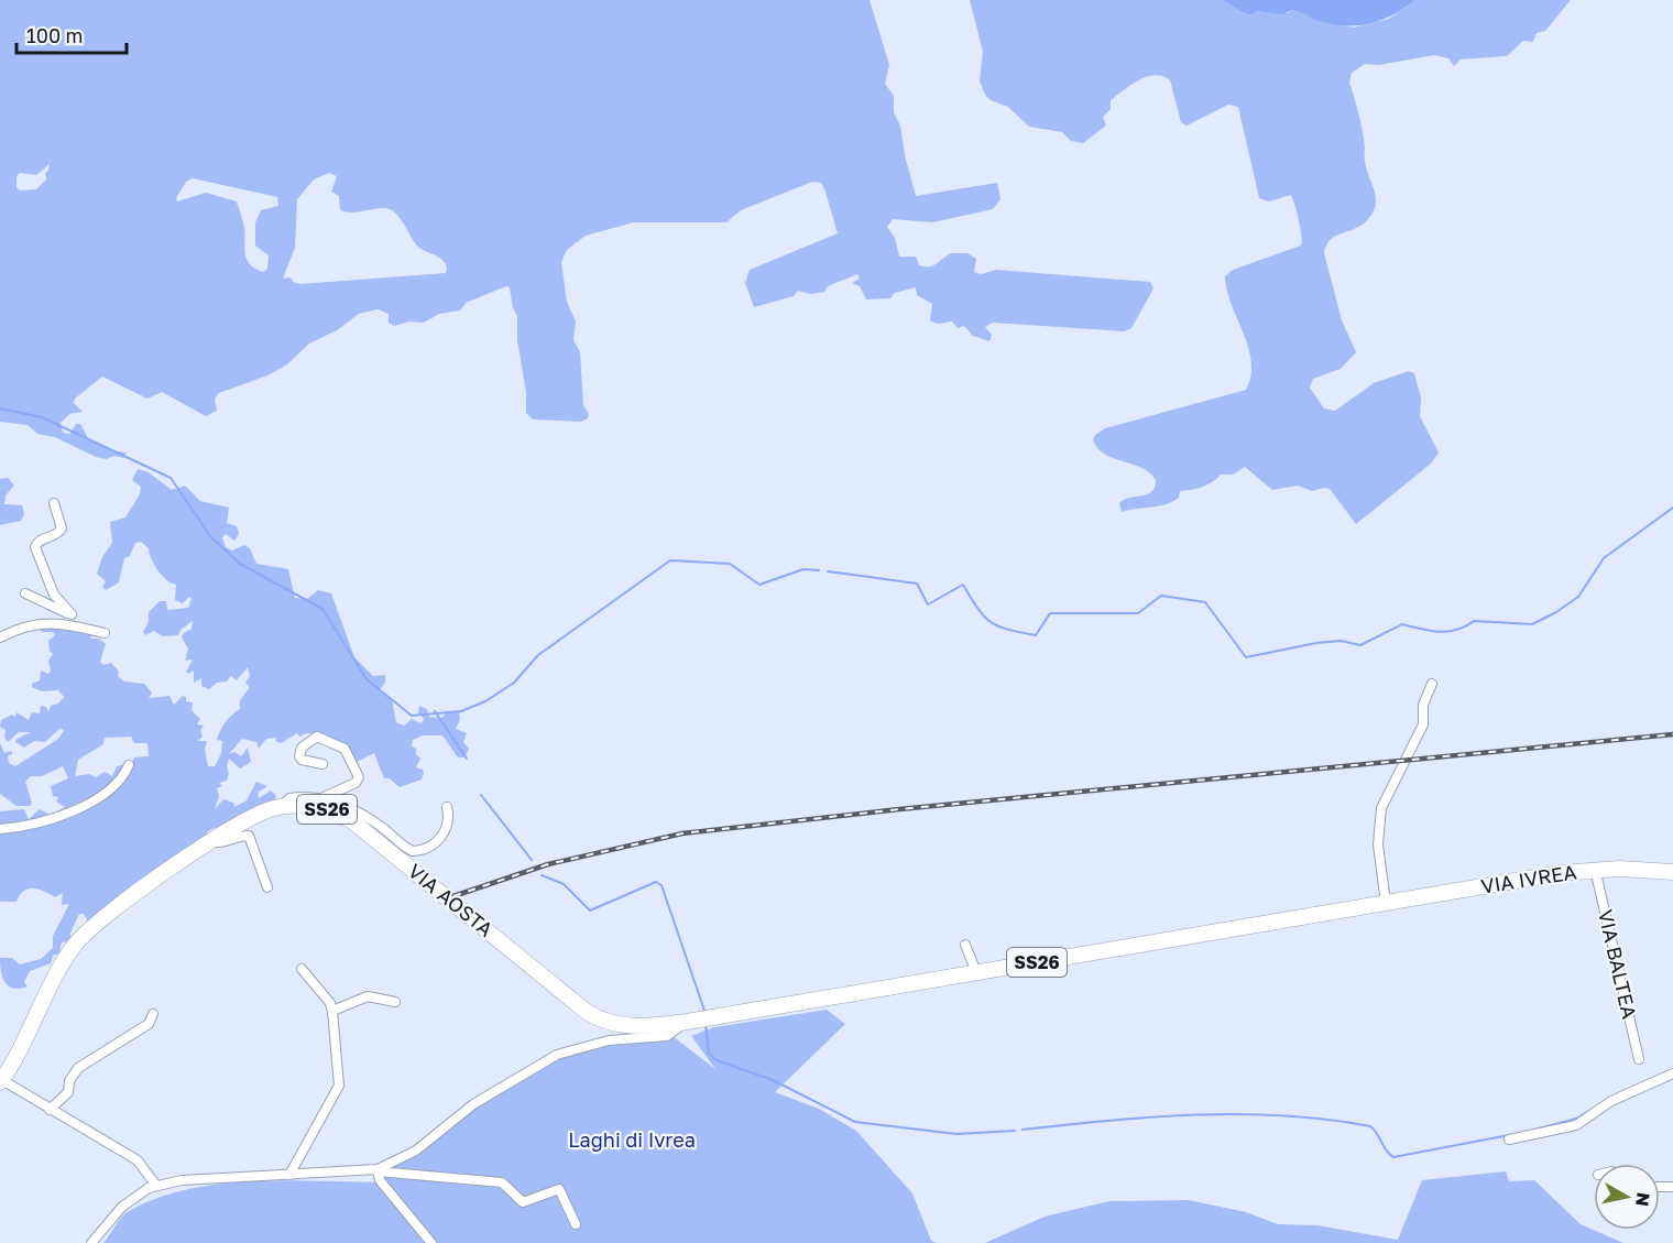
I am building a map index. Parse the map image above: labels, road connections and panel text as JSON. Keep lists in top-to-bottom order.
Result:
{
  "streets": {
    "main road": ["SS26", "VIA IVREA", "VIA AOSTA"],
    "street": ["VIA BALTEA"]
  },
  "crossings": [
    ["SS26", "VIA IVREA"],
    ["SS26", "VIA AOSTA"],
    ["VIA IVREA", "VIA BALTEA"]
  ],
  "parks": ["Laghi di Ivrea"],
  "scale_bar": "100 m",
  "north": "right"
}
